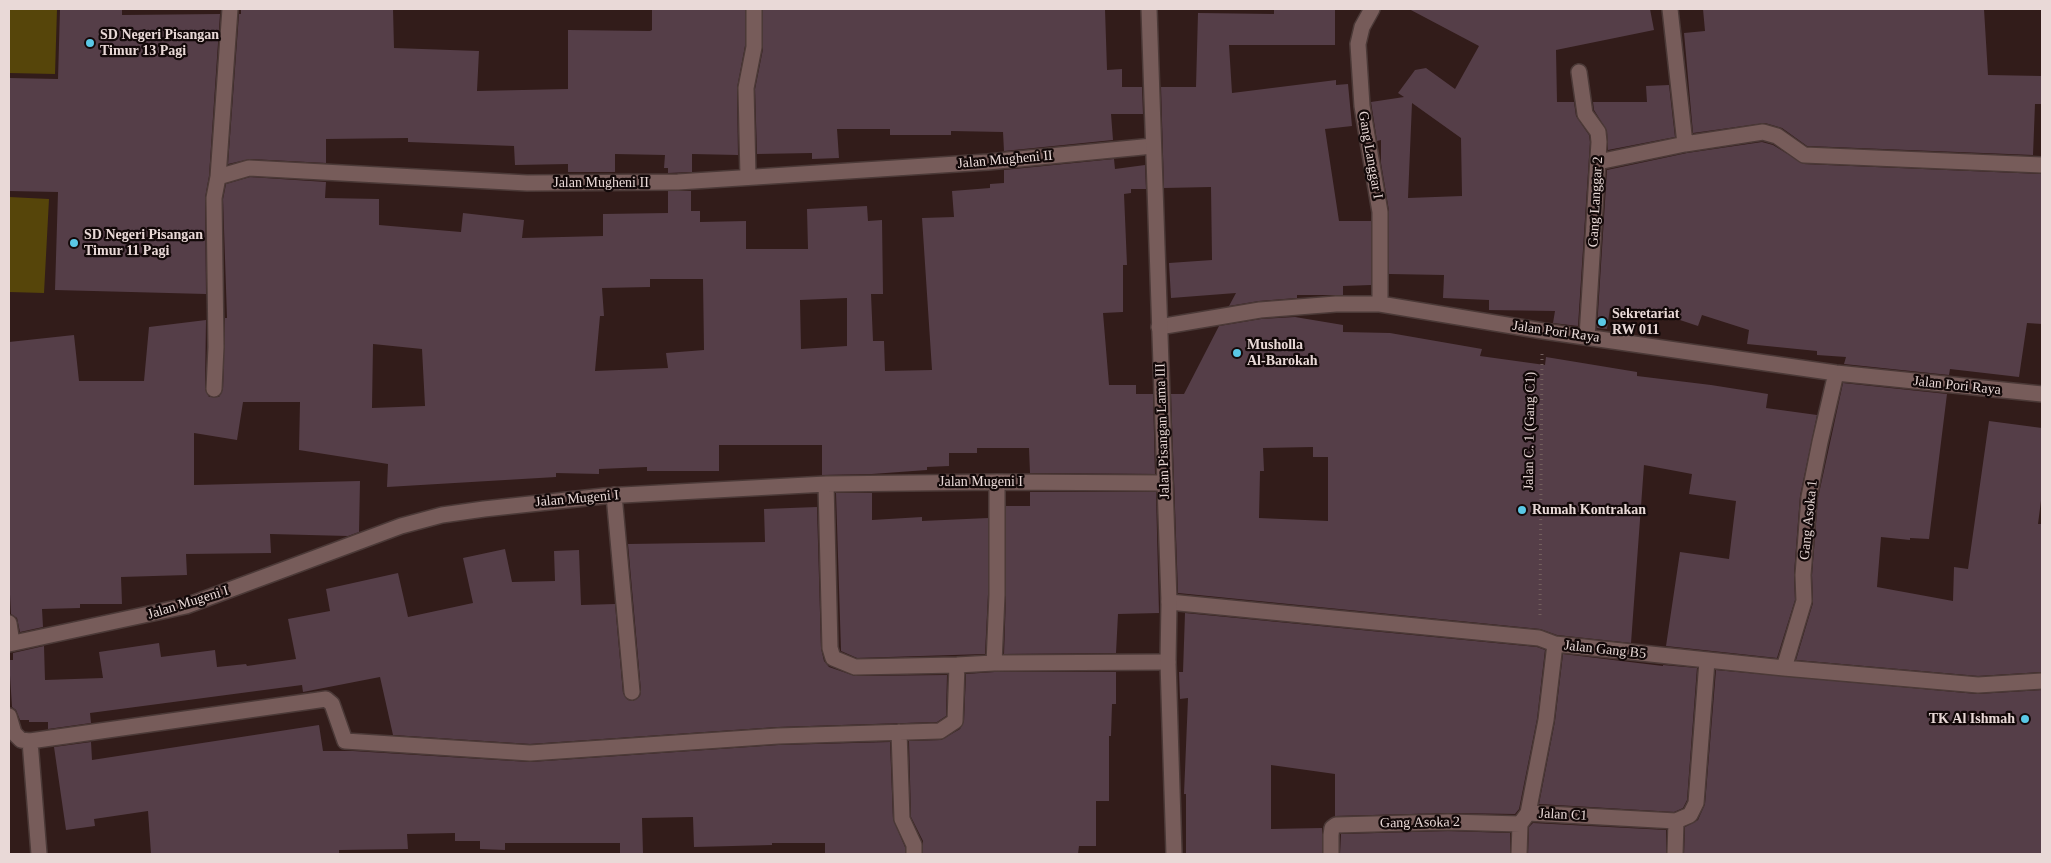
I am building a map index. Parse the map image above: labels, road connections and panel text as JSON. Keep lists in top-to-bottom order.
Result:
{
  "streets": {
    "street": [
      "Gang Langgar I",
      "Jalan Mugheni II",
      "Gang Langgar 2",
      "Jalan Pori Raya",
      "Jalan Pisangan Lama III",
      "Jalan Mugeni I",
      "Gang Asoka 1",
      "Jalan Gang B5",
      "Jalan C1",
      "Gang Asoka 2"
    ],
    "path": ["Jalan C. 1 (Gang C1)"]
  },
  "crossings": [
    ["Gang Langgar I", "Jalan Pori Raya"],
    ["Jalan Mugheni II", "Jalan Pisangan Lama III"],
    ["Gang Langgar 2", "Jalan Pori Raya"],
    ["Jalan Pori Raya", "Jalan Pisangan Lama III"],
    ["Jalan Pori Raya", "Gang Asoka 1"],
    ["Jalan Pisangan Lama III", "Jalan Mugeni I"],
    ["Jalan Pisangan Lama III", "Jalan Gang B5"],
    ["Jalan C. 1 (Gang C1)", "Jalan Gang B5"],
    ["Gang Asoka 1", "Jalan Gang B5"],
    ["Jalan Gang B5", "Jalan C1"],
    ["Jalan C1", "Gang Asoka 2"]
  ],
  "places": [
    "SD Negeri Pisangan Timur 13 Pagi",
    "SD Negeri Pisangan Timur 11 Pagi",
    "Sekretariat RW 011",
    "Musholla Al-Barokah",
    "Rumah Kontrakan",
    "TK Al Ishmah"
  ]
}
